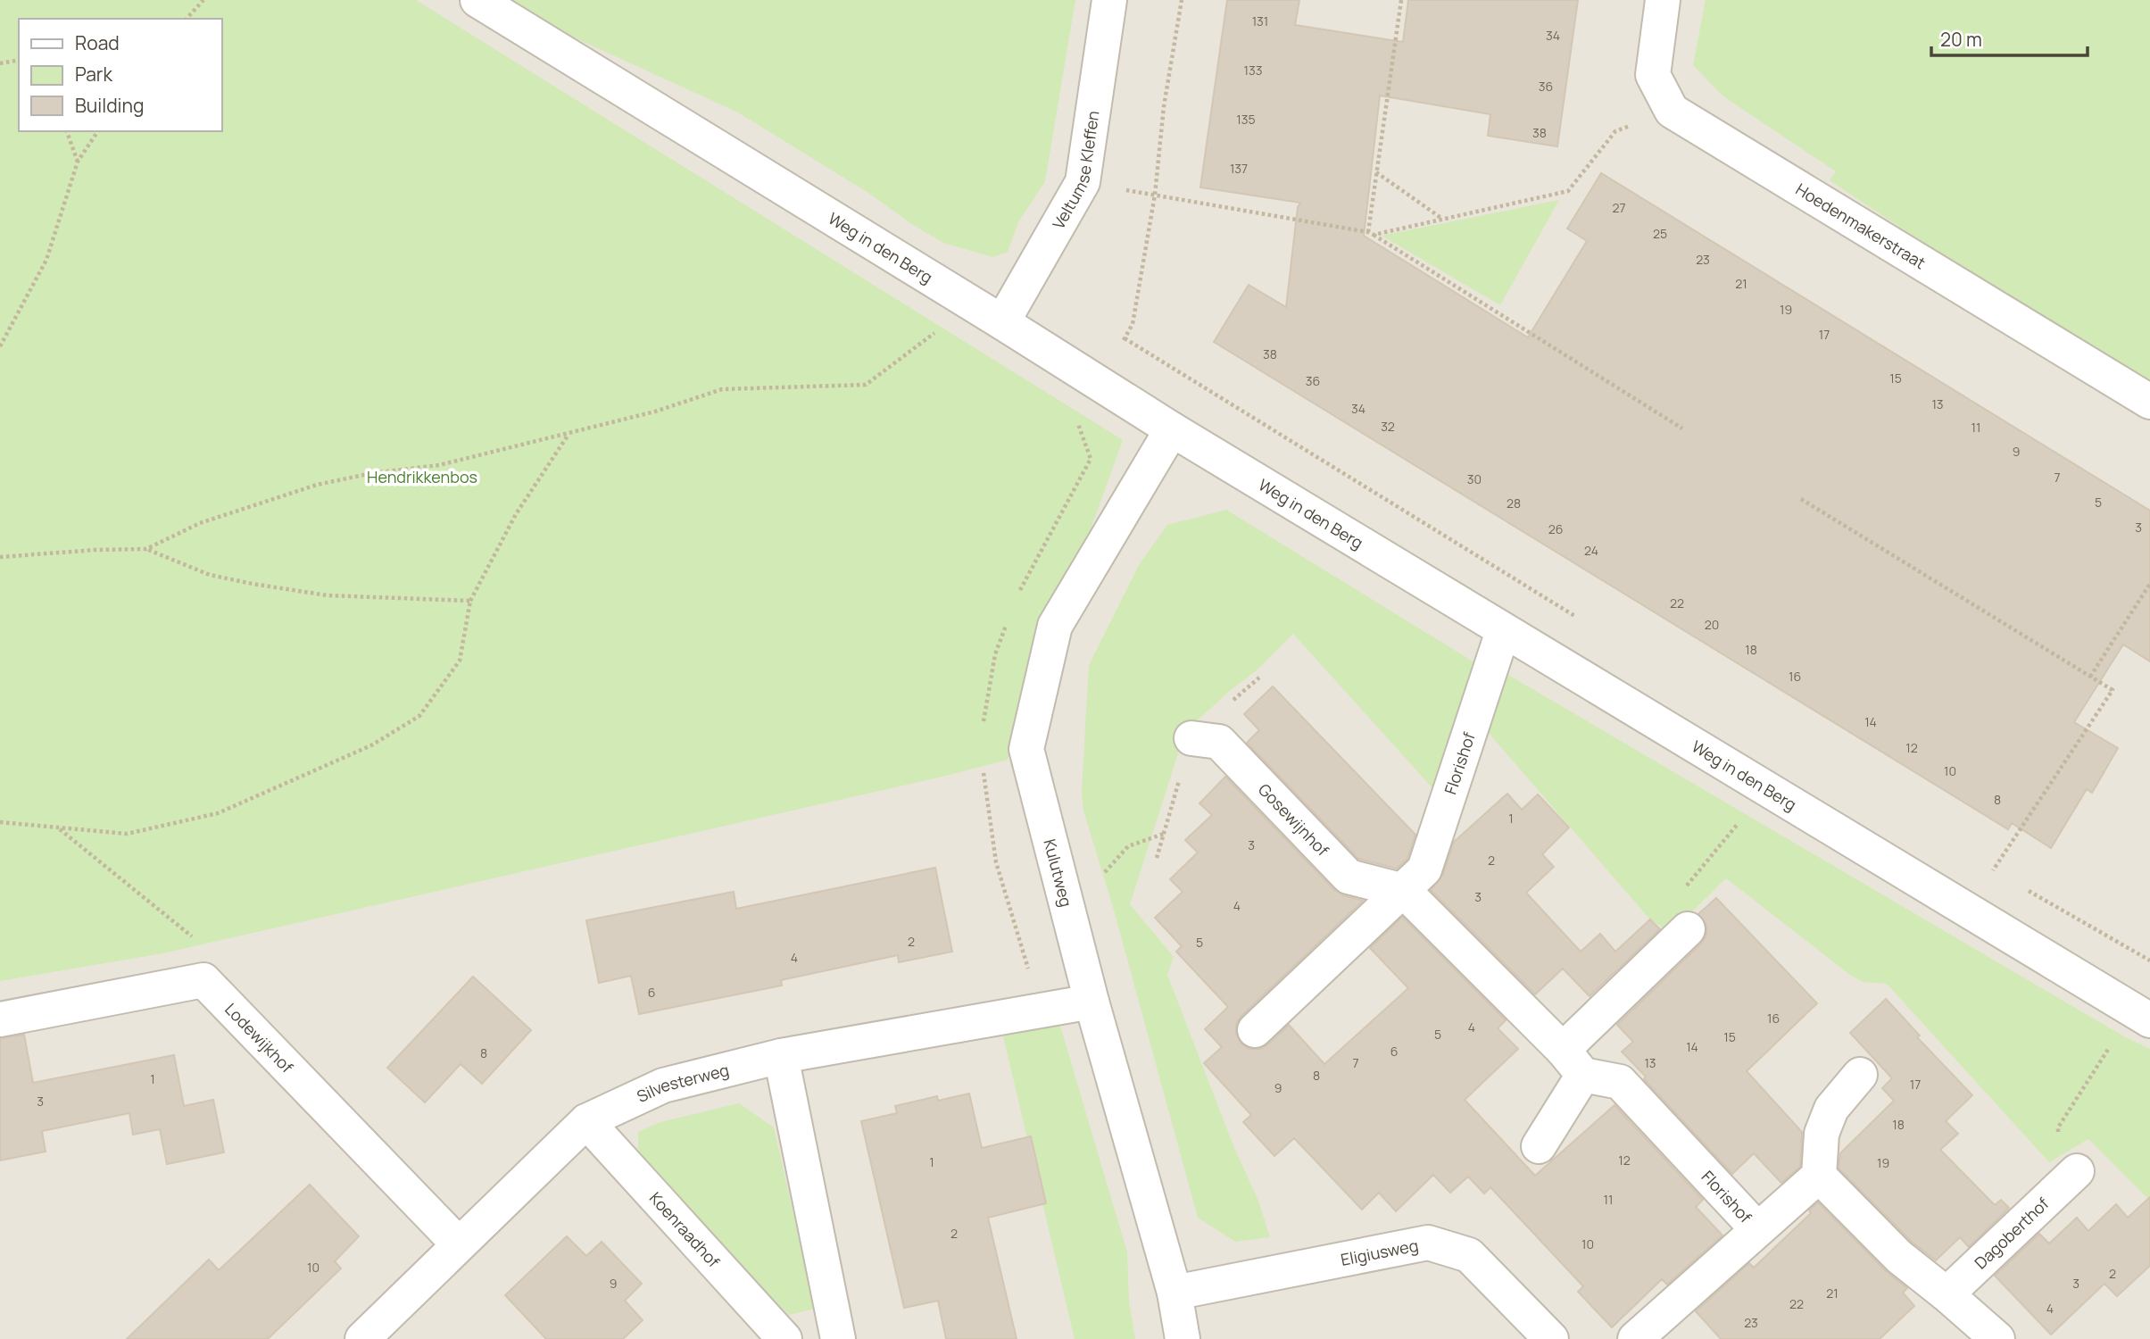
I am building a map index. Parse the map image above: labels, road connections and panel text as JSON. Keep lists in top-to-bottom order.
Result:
{
  "streets": {
    "street": [
      "Veltumse Kleffen",
      "Hoedenmakerstraat",
      "Weg in den Berg",
      "Florishof",
      "Gosewijnhof",
      "Kulutweg",
      "Lodewijkhof",
      "Silvesterweg",
      "Koenraadhof",
      "Dagoberthof",
      "Eligiusweg"
    ]
  },
  "crossings": [
    ["Veltumse Kleffen", "Weg in den Berg"],
    ["Weg in den Berg", "Florishof"],
    ["Weg in den Berg", "Kulutweg"],
    ["Florishof", "Gosewijnhof"],
    ["Kulutweg", "Silvesterweg"],
    ["Kulutweg", "Eligiusweg"],
    ["Lodewijkhof", "Silvesterweg"],
    ["Silvesterweg", "Koenraadhof"]
  ],
  "parks": ["Hendrikkenbos"],
  "house_numbers": [
    "131",
    "34",
    "133",
    "36",
    "135",
    "38",
    "137",
    "27",
    "25",
    "23",
    "21",
    "19",
    "17",
    "38",
    "15",
    "36",
    "13",
    "34",
    "32",
    "11",
    "9",
    "7",
    "30",
    "5",
    "28",
    "3",
    "26",
    "24",
    "22",
    "20",
    "18",
    "16",
    "14",
    "12",
    "10",
    "8",
    "1",
    "3",
    "2",
    "3",
    "4",
    "2",
    "5",
    "4",
    "6",
    "16",
    "4",
    "5",
    "15",
    "14",
    "6",
    "8",
    "7",
    "13",
    "8",
    "1",
    "17",
    "9",
    "3",
    "18",
    "12",
    "1",
    "19",
    "11",
    "2",
    "10",
    "10",
    "2",
    "9",
    "3",
    "21",
    "22",
    "4",
    "23"
  ],
  "legend": ["Road", "Park", "Building"],
  "scale_bar": "20 m"
}
